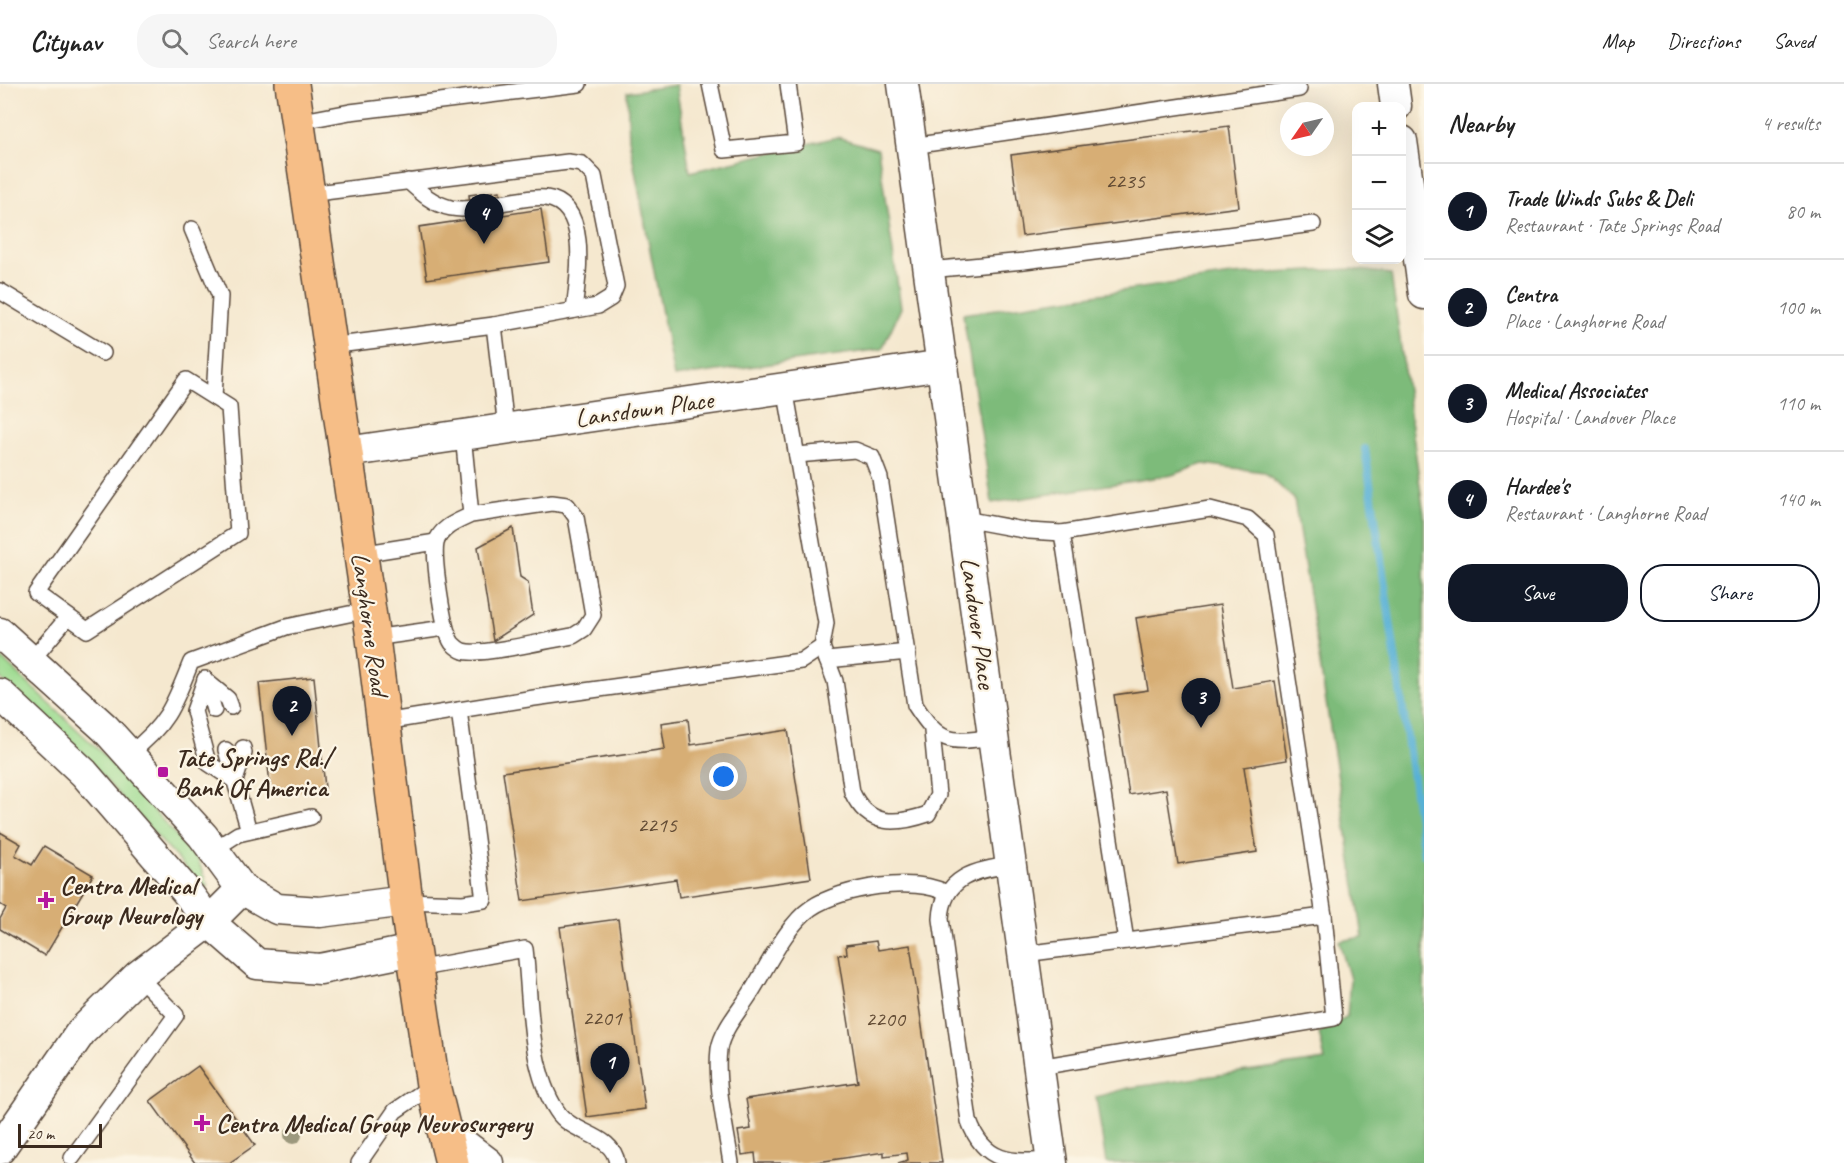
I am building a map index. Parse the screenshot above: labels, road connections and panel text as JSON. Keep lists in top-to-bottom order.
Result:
{
  "streets": {
    "main road": ["Langhorne Road"],
    "street": ["Lansdown Place", "Landover Place"]
  },
  "crossings": [
    ["Lansdown Place", "Landover Place"],
    ["Lansdown Place", "Langhorne Road"]
  ],
  "places": {
    "transit": ["Tate Springs Rd./ Bank Of America"],
    "health": ["Centra Medical Group Neurology", "Centra Medical Group Neurosurgery"]
  },
  "house_numbers": [
    "2235",
    "2215",
    "2201",
    "2200"
  ],
  "scale_bar": "20 m",
  "north": "bottom left",
  "page": {
    "header": "Citynav",
    "search": "Search here",
    "nav": ["Map", "Directions", "Saved"],
    "heading": ["Nearby", "4 results"],
    "map_buttons": ["+", "−"],
    "list": [
      {
        "mark": "1",
        "name": "Trade Winds Subs & Deli",
        "note": "Restaurant · Tate Springs Road",
        "value": "80 m"
      },
      {
        "mark": "2",
        "name": "Centra",
        "note": "Place · Langhorne Road",
        "value": "100 m"
      },
      {
        "mark": "3",
        "name": "Medical Associates",
        "note": "Hospital · Landover Place",
        "value": "110 m"
      },
      {
        "mark": "4",
        "name": "Hardee's",
        "note": "Restaurant · Langhorne Road",
        "value": "140 m"
      }
    ],
    "pins": [
      "4",
      "3",
      "2",
      "1"
    ],
    "buttons": ["Save", "Share"],
    "scale": "20 m"
  }
}
